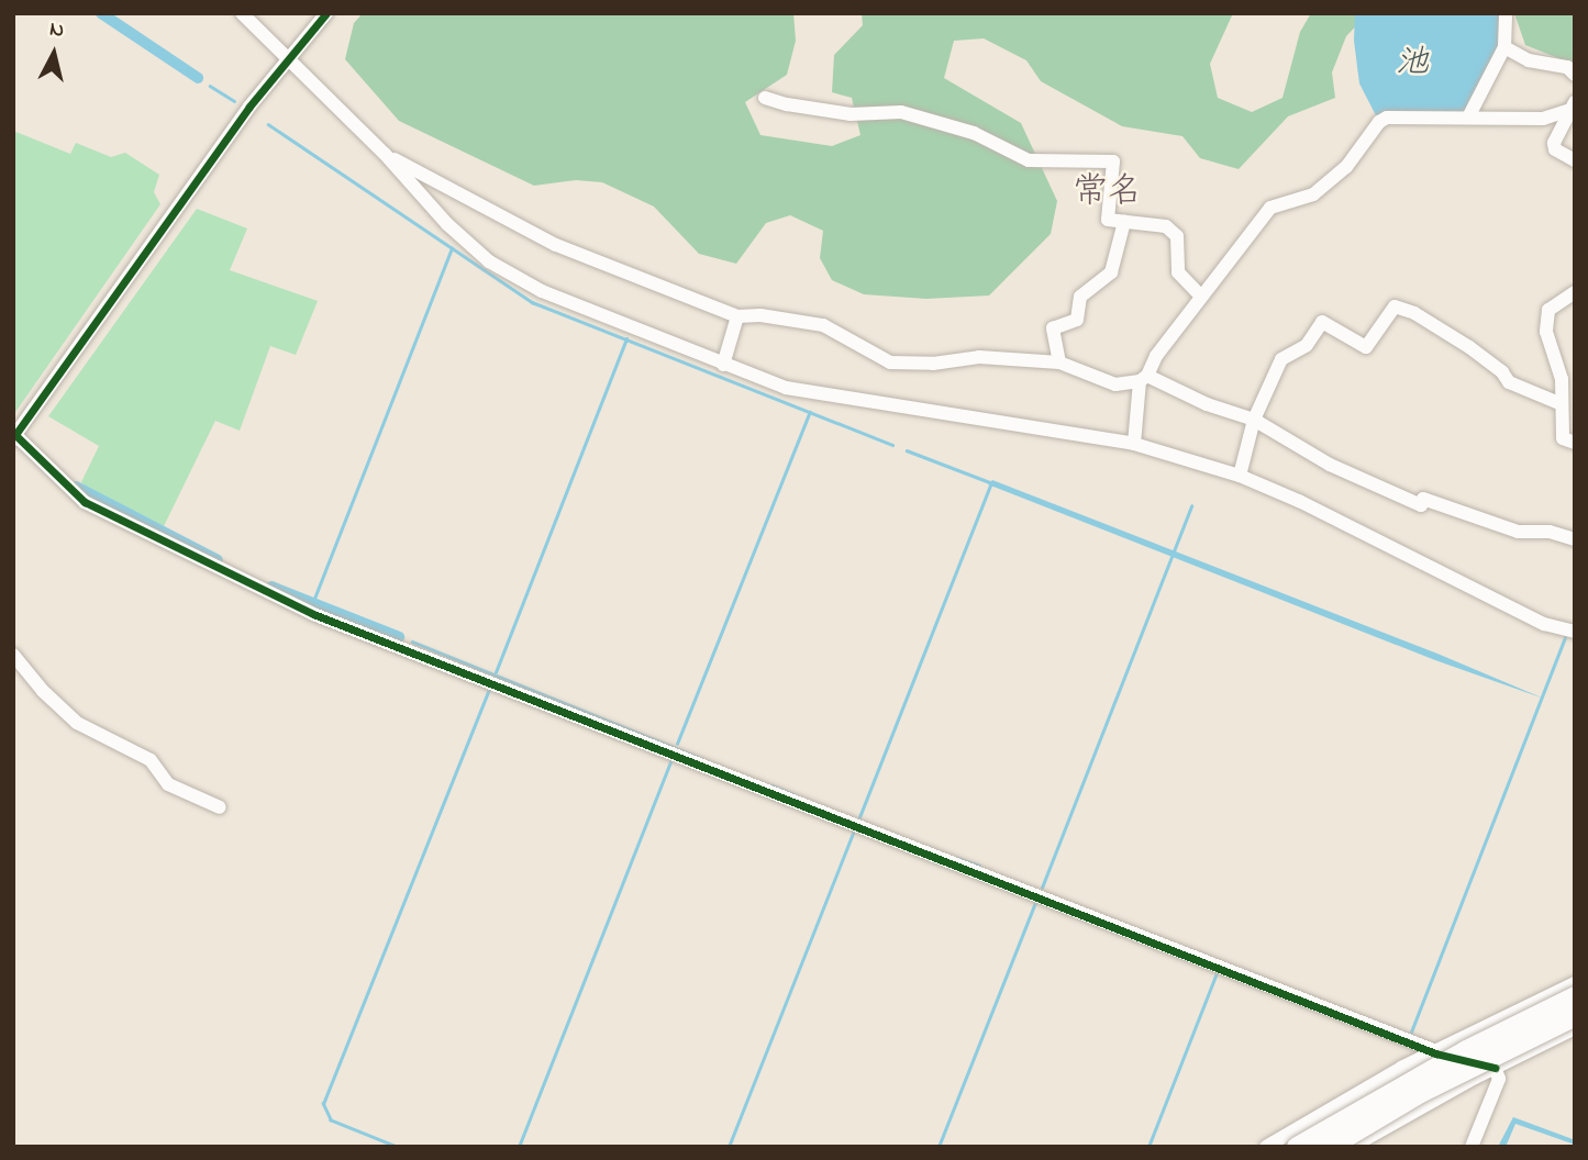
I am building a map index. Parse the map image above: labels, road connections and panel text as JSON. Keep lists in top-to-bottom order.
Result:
{
  "districts": ["常名"],
  "water": ["池"],
  "north": "top"
}
